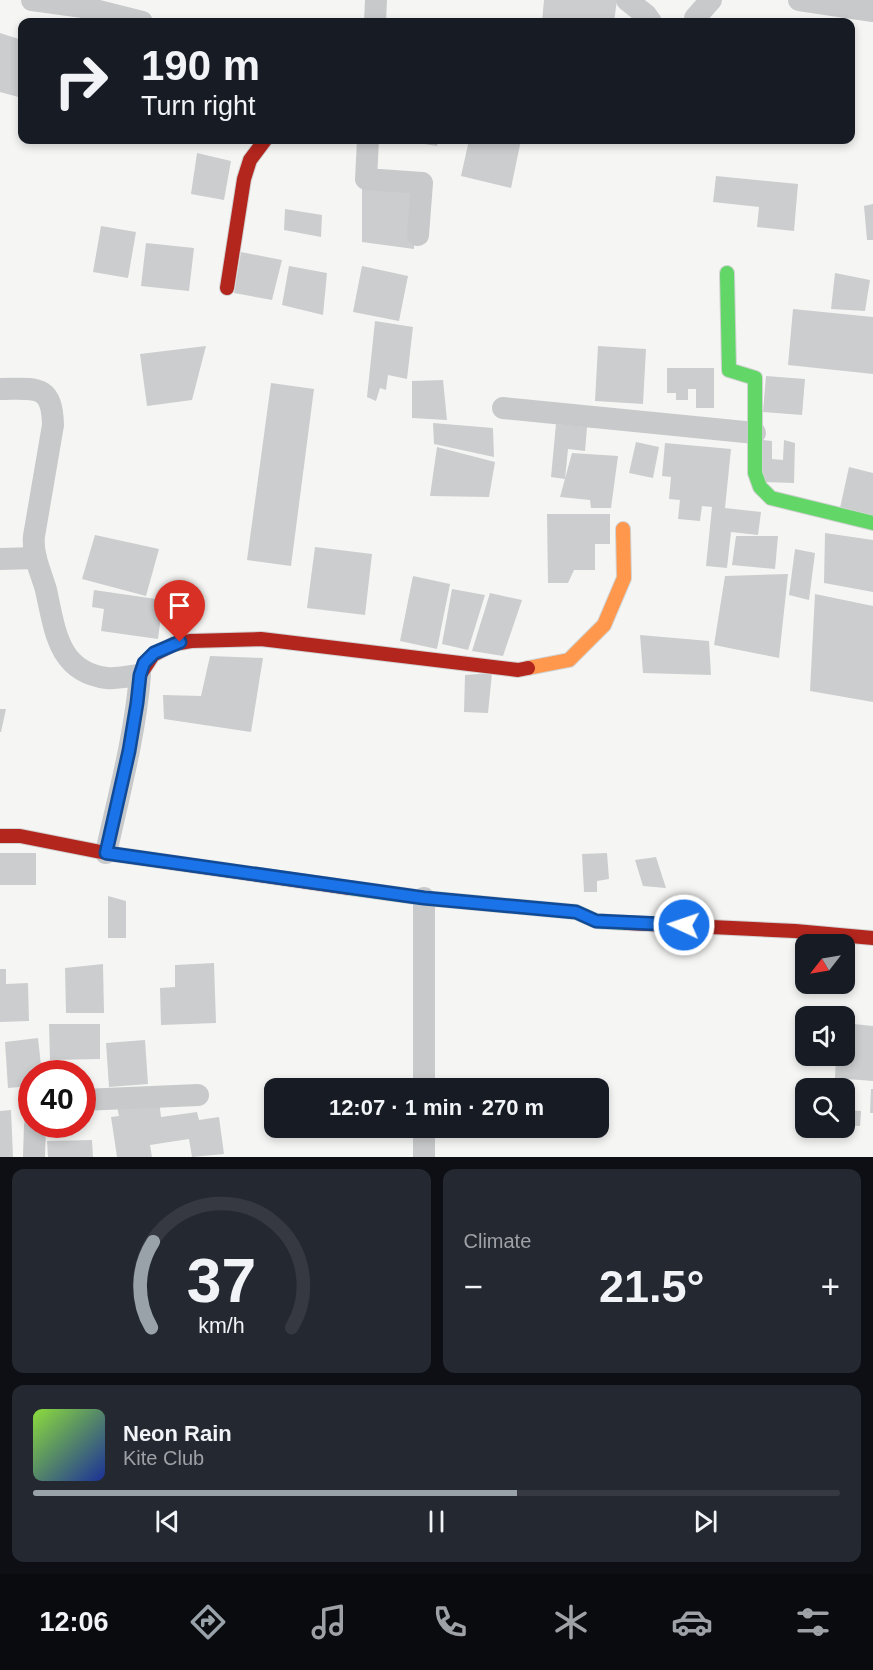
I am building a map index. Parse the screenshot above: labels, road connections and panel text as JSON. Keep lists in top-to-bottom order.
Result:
{
  "north": "bottom left",
  "page": {
    "turn": ["190 m", "Turn right"],
    "limit": "40",
    "trip": "12:07 · 1 min · 270 m",
    "tile": "Climate",
    "heat": ["−", "21.5°", "+"],
    "song": ["Neon Rain", "Kite Club"],
    "tabs": "12:06",
    "gauge": ["37", "km/h"]
  }
}
